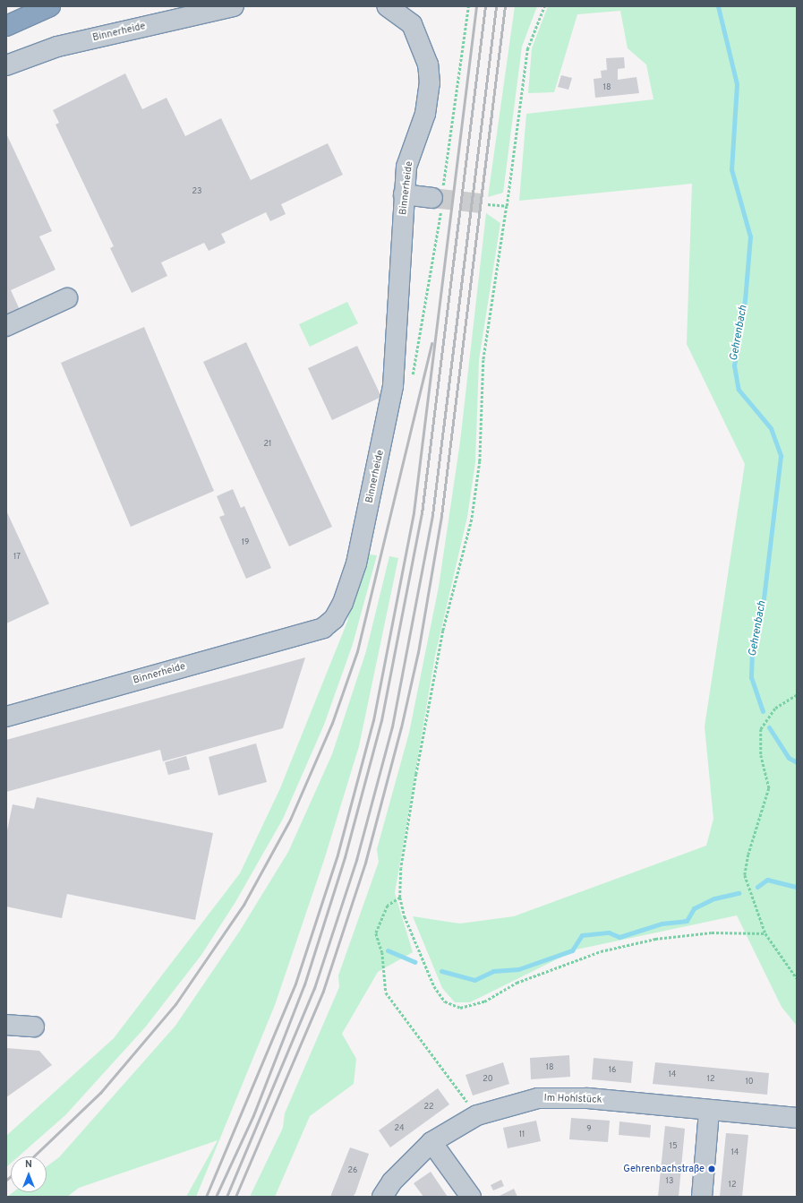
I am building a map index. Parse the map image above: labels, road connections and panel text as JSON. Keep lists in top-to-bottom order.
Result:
{
  "streets": {
    "street": ["Binnerheide", "Im Hohlstück"]
  },
  "water": ["Gehrenbach"],
  "places": ["Gehrenbachstraße"],
  "house_numbers": [
    "18",
    "23",
    "21",
    "19",
    "17",
    "18",
    "16",
    "14",
    "20",
    "12",
    "10",
    "22",
    "24",
    "9",
    "11",
    "15",
    "14",
    "26",
    "13",
    "12"
  ],
  "north": "top"
}
